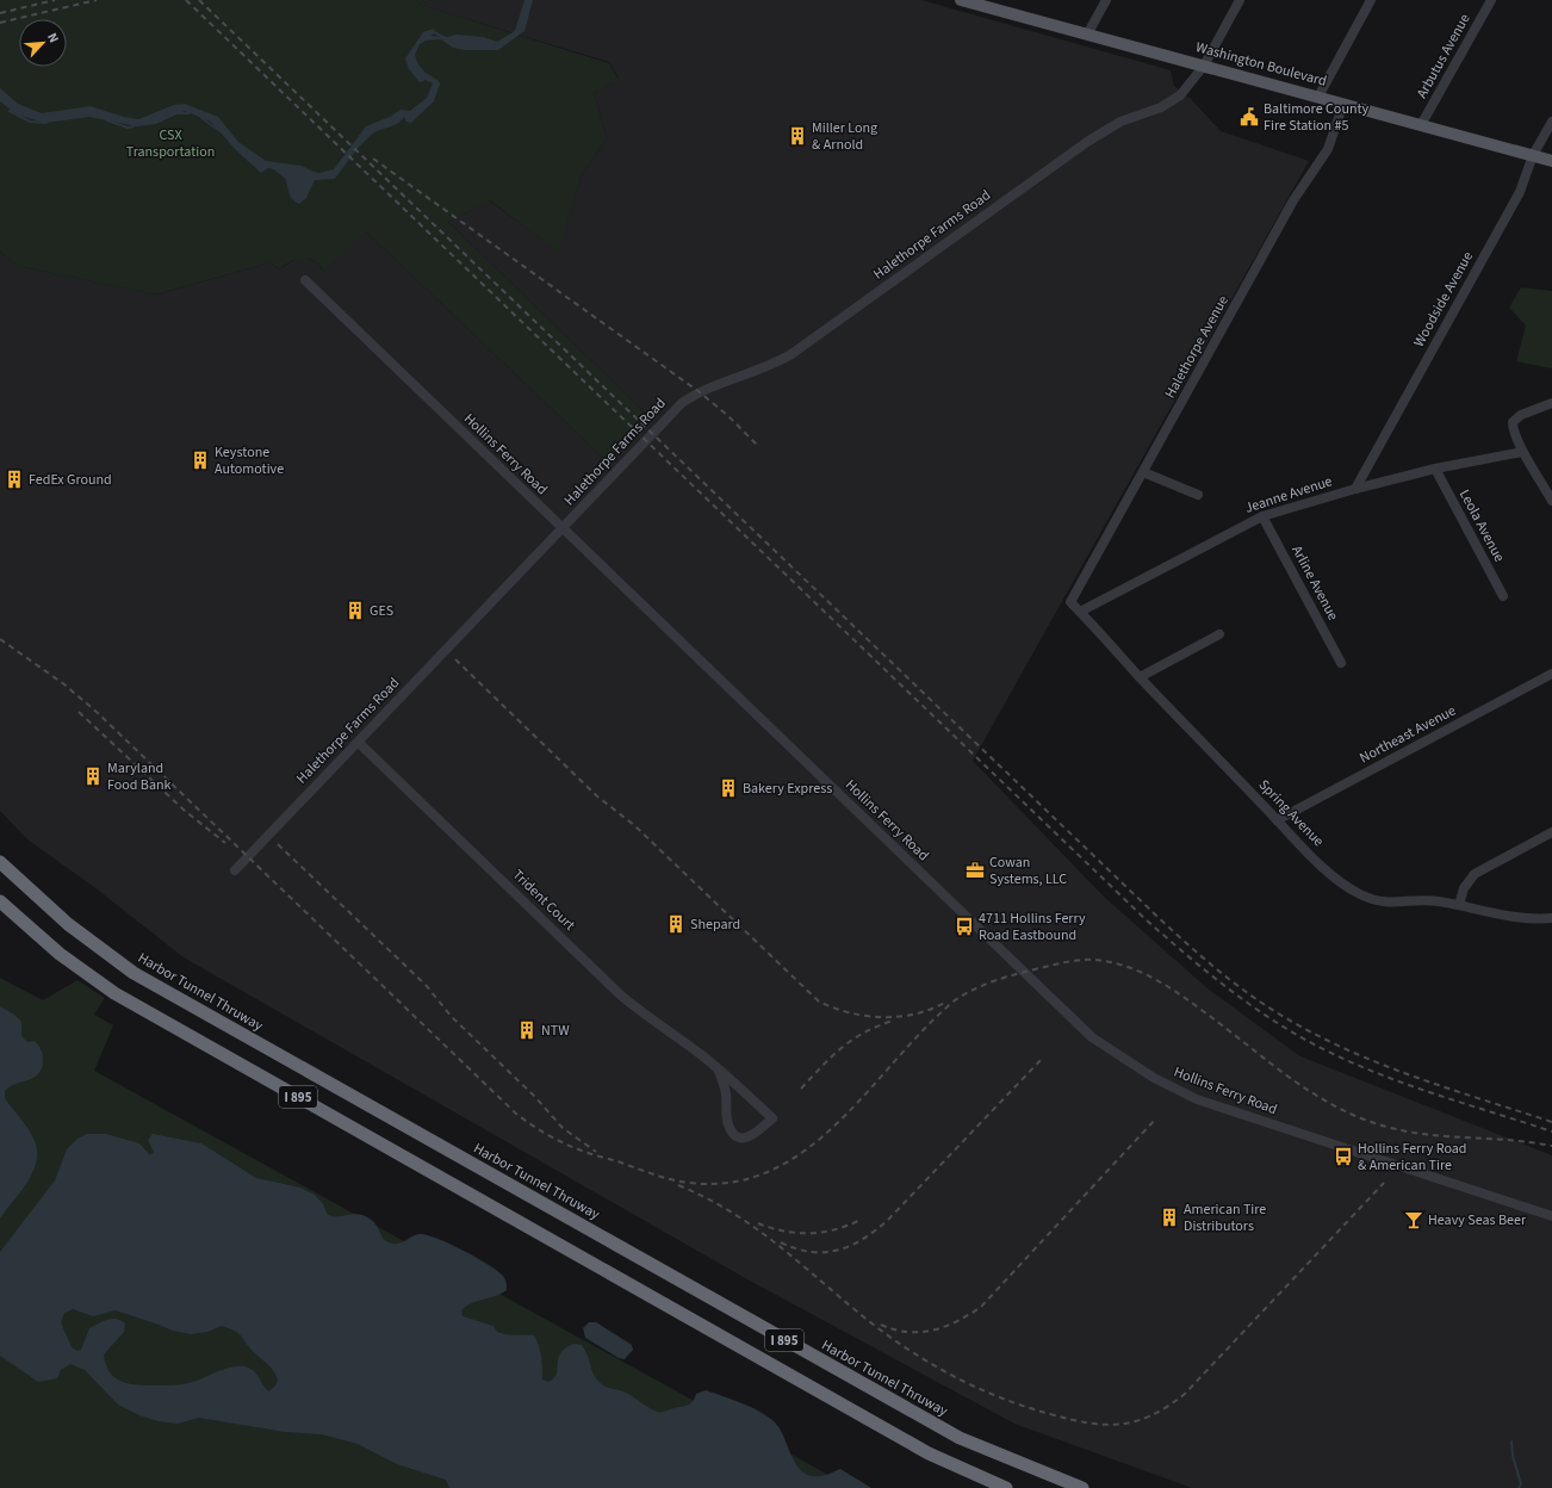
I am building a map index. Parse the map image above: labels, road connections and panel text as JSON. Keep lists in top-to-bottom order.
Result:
{
  "streets": {
    "highway": ["Harbor Tunnel Thruway", "I 895"],
    "main road": ["Washington Boulevard"],
    "street": [
      "Arbutus Avenue",
      "Halethorpe Farms Road",
      "Woodside Avenue",
      "Halethorpe Avenue",
      "Hollins Ferry Road",
      "Jeanne Avenue",
      "Leola Avenue",
      "Arline Avenue",
      "Northeast Avenue",
      "Spring Avenue",
      "Trident Court"
    ]
  },
  "crossings": [
    ["Arbutus Avenue", "Washington Boulevard"],
    ["Washington Boulevard", "Halethorpe Farms Road"],
    ["Washington Boulevard", "Woodside Avenue"],
    ["Washington Boulevard", "Halethorpe Avenue"],
    ["Halethorpe Farms Road", "Hollins Ferry Road"],
    ["Halethorpe Farms Road", "Trident Court"],
    ["Woodside Avenue", "Jeanne Avenue"],
    ["Halethorpe Avenue", "Spring Avenue"],
    ["Jeanne Avenue", "Leola Avenue"],
    ["Jeanne Avenue", "Arline Avenue"],
    ["Jeanne Avenue", "Spring Avenue"],
    ["Northeast Avenue", "Spring Avenue"]
  ],
  "parks": ["CSX Transportation"],
  "places": {
    "public building": ["Baltimore County Fire Station #5"],
    "building": [
      "Miller Long & Arnold",
      "Keystone Automotive",
      "FedEx Ground",
      "GES",
      "Maryland Food Bank",
      "Bakery Express",
      "Shepard",
      "NTW",
      "American Tire Distributors"
    ],
    "office": ["Cowan Systems, LLC"],
    "bus stop": ["4711 Hollins Ferry Road Eastbound", "Hollins Ferry Road & American Tire"],
    "bar": ["Heavy Seas Beer"]
  },
  "north": "top right"
}
